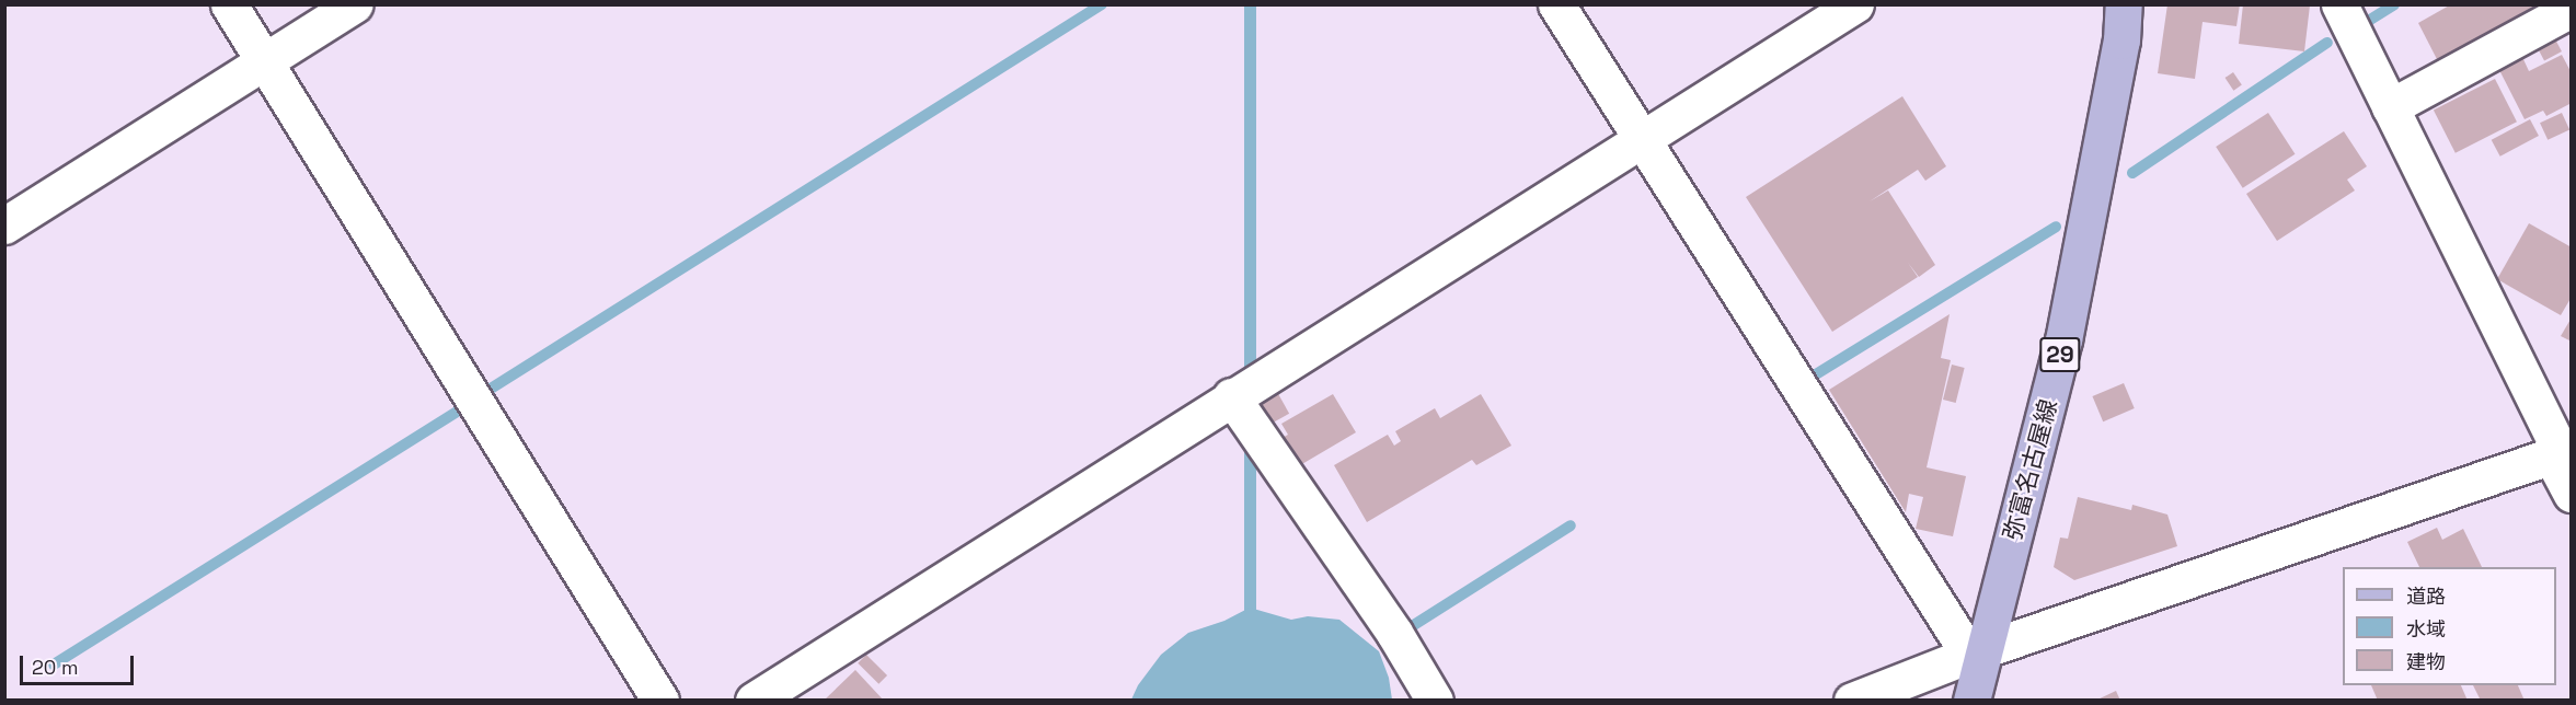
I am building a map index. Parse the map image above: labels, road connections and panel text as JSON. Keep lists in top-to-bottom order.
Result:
{
  "streets": {
    "main road": ["29", "弥富名古屋線"]
  },
  "legend": ["道路", "水域", "建物"],
  "scale_bar": "20 m"
}
